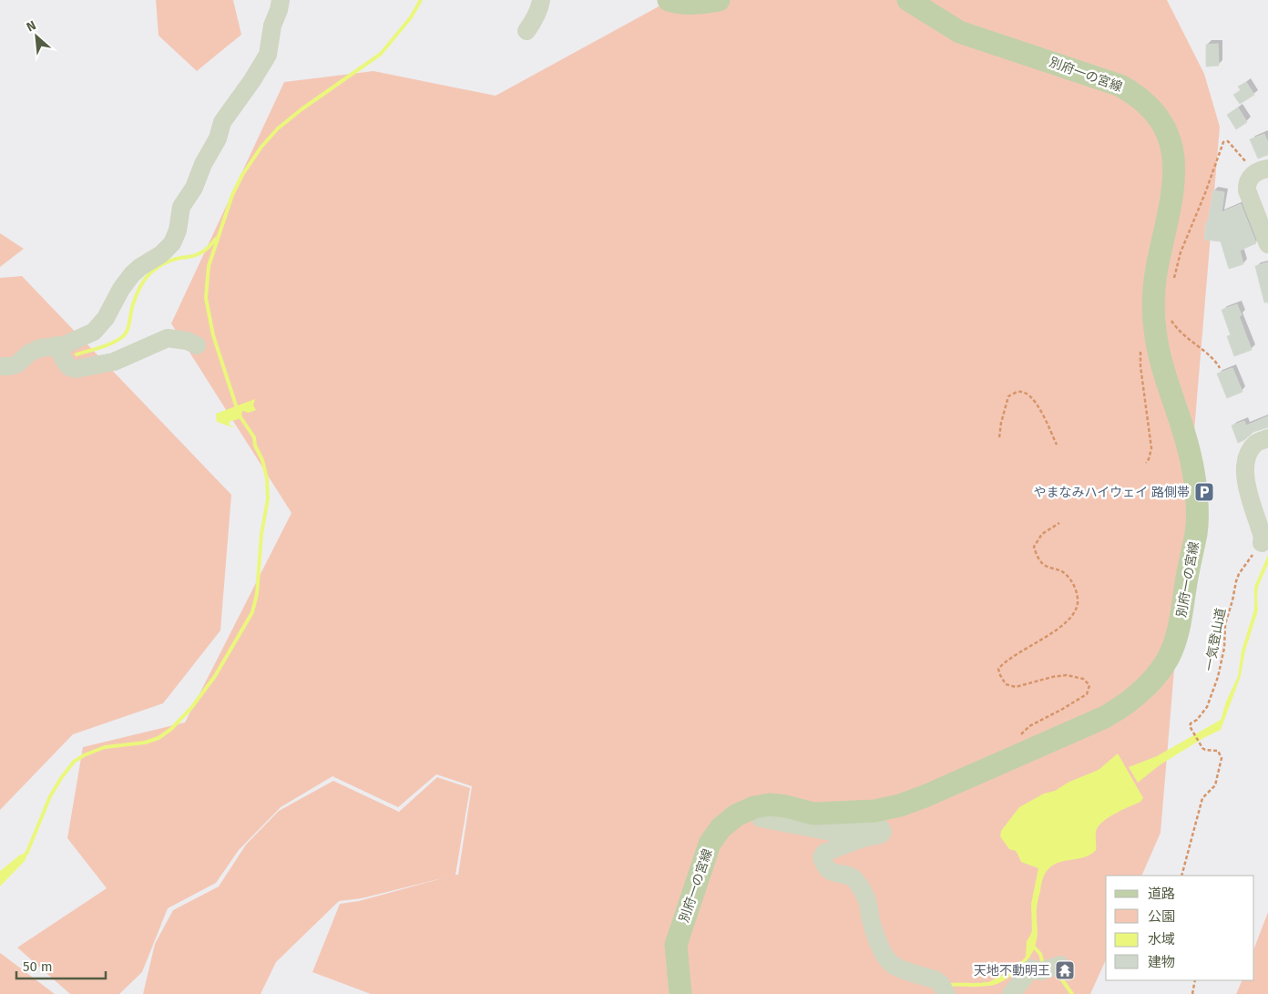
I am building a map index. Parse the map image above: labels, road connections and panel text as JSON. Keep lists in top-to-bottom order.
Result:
{
  "streets": {
    "main road": ["別府一の宮線"],
    "path": ["一気登山道"]
  },
  "places": {
    "parking": ["やまなみハイウェイ 路側帯"],
    "temple": ["天地不動明王"]
  },
  "legend": [
    "道路",
    "公園",
    "水域",
    "建物"
  ],
  "scale_bar": "50 m",
  "north": "top left"
}
